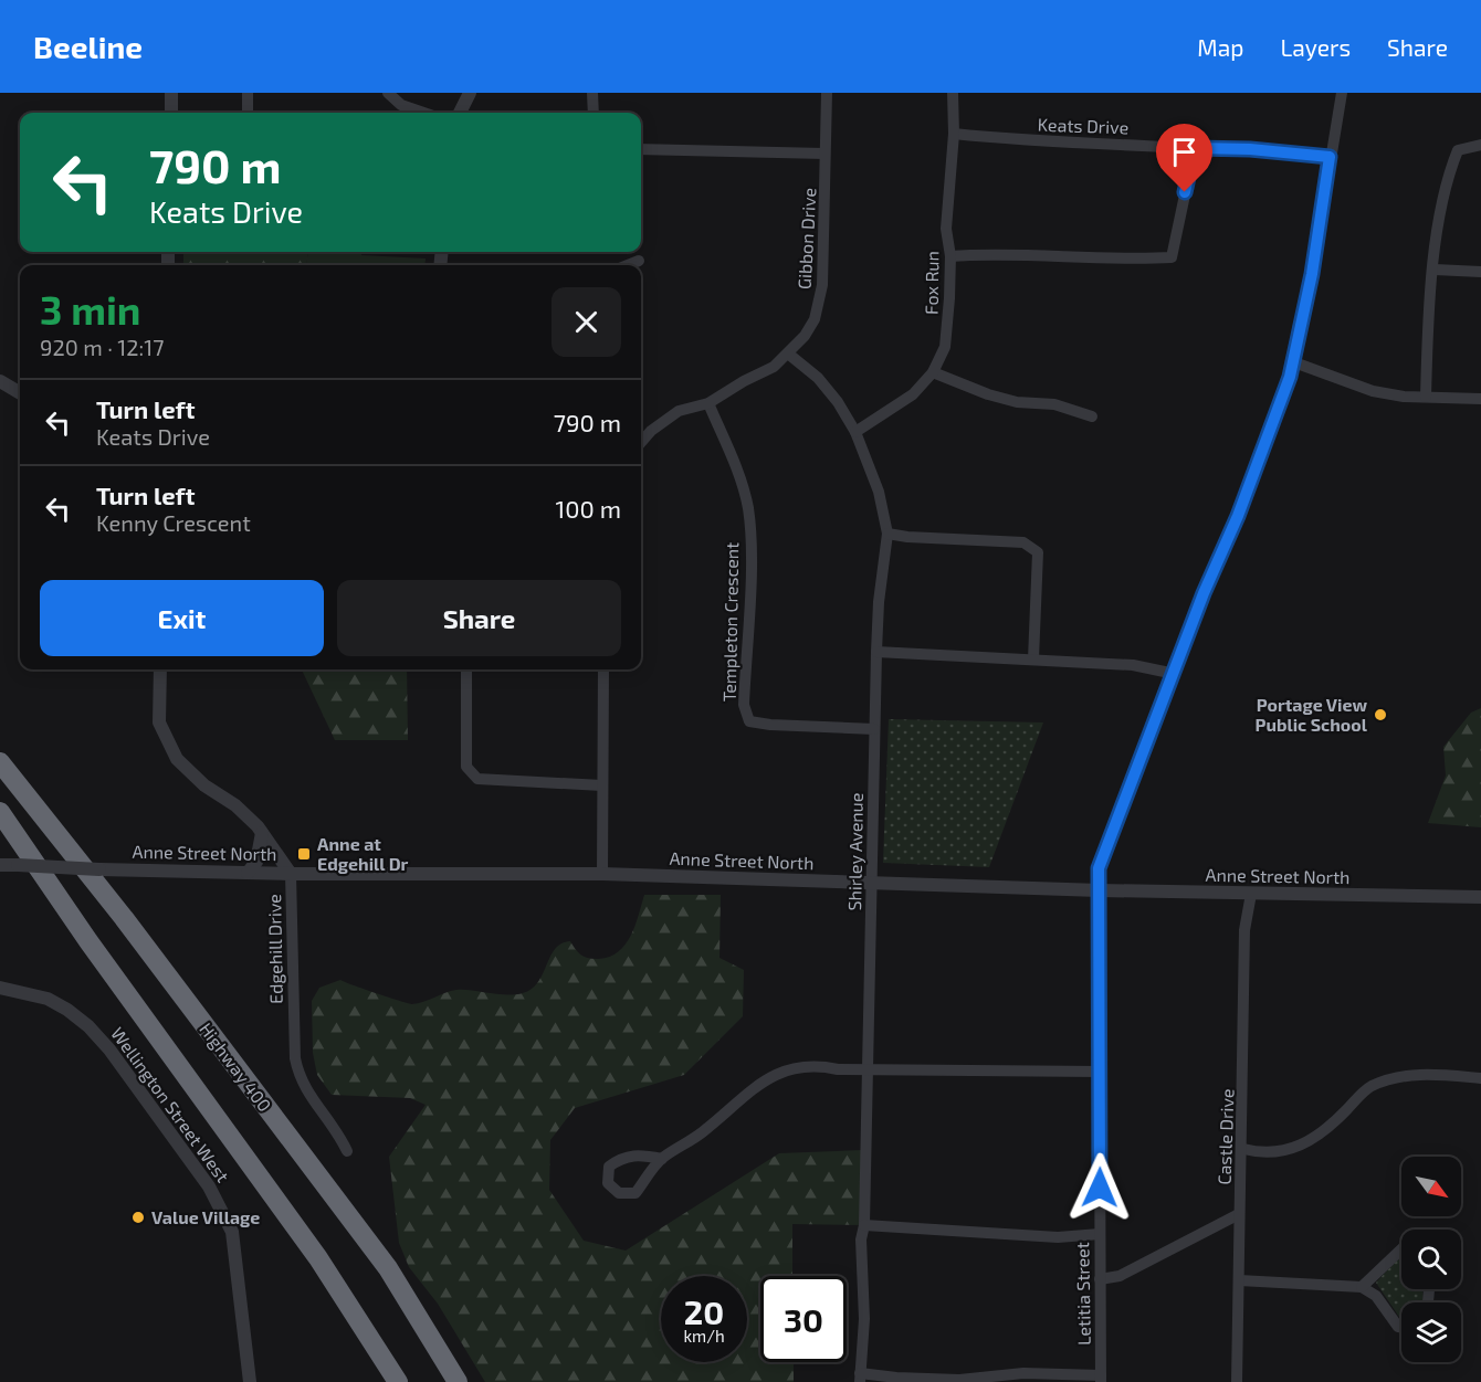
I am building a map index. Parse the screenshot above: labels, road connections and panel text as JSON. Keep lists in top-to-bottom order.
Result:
{
  "streets": {
    "highway": ["Highway 400"],
    "street": [
      "Keats Drive",
      "Gibbon Drive",
      "Fox Run",
      "Templeton Crescent",
      "Shirley Avenue",
      "Anne Street North",
      "Edgehill Drive",
      "Wellington Street West",
      "Castle Drive",
      "Letitia Street"
    ]
  },
  "crossings": [
    ["Keats Drive", "Fox Run"],
    ["Keats Drive", "Letitia Street"],
    ["Gibbon Drive", "Templeton Crescent"],
    ["Gibbon Drive", "Shirley Avenue"],
    ["Fox Run", "Shirley Avenue"],
    ["Templeton Crescent", "Shirley Avenue"],
    ["Shirley Avenue", "Anne Street North"],
    ["Anne Street North", "Edgehill Drive"],
    ["Anne Street North", "Castle Drive"],
    ["Anne Street North", "Letitia Street"]
  ],
  "places": {
    "other": ["Portage View Public School", "Value Village"],
    "transit": ["Anne at Edgehill Dr"]
  },
  "north": "bottom right",
  "page": {
    "header": "Beeline",
    "nav": ["Map", "Layers", "Share"],
    "turn": ["790 m", "Keats Drive"],
    "heading": ["3 min", "920 m · 12:17"],
    "list": [
      {
        "name": "Turn left",
        "note": "Keats Drive",
        "value": "790 m"
      },
      {
        "name": "Turn left",
        "note": "Kenny Crescent",
        "value": "100 m"
      }
    ],
    "buttons": ["Exit", "Share"],
    "speed": "20 km/h",
    "limit": "30"
  }
}
